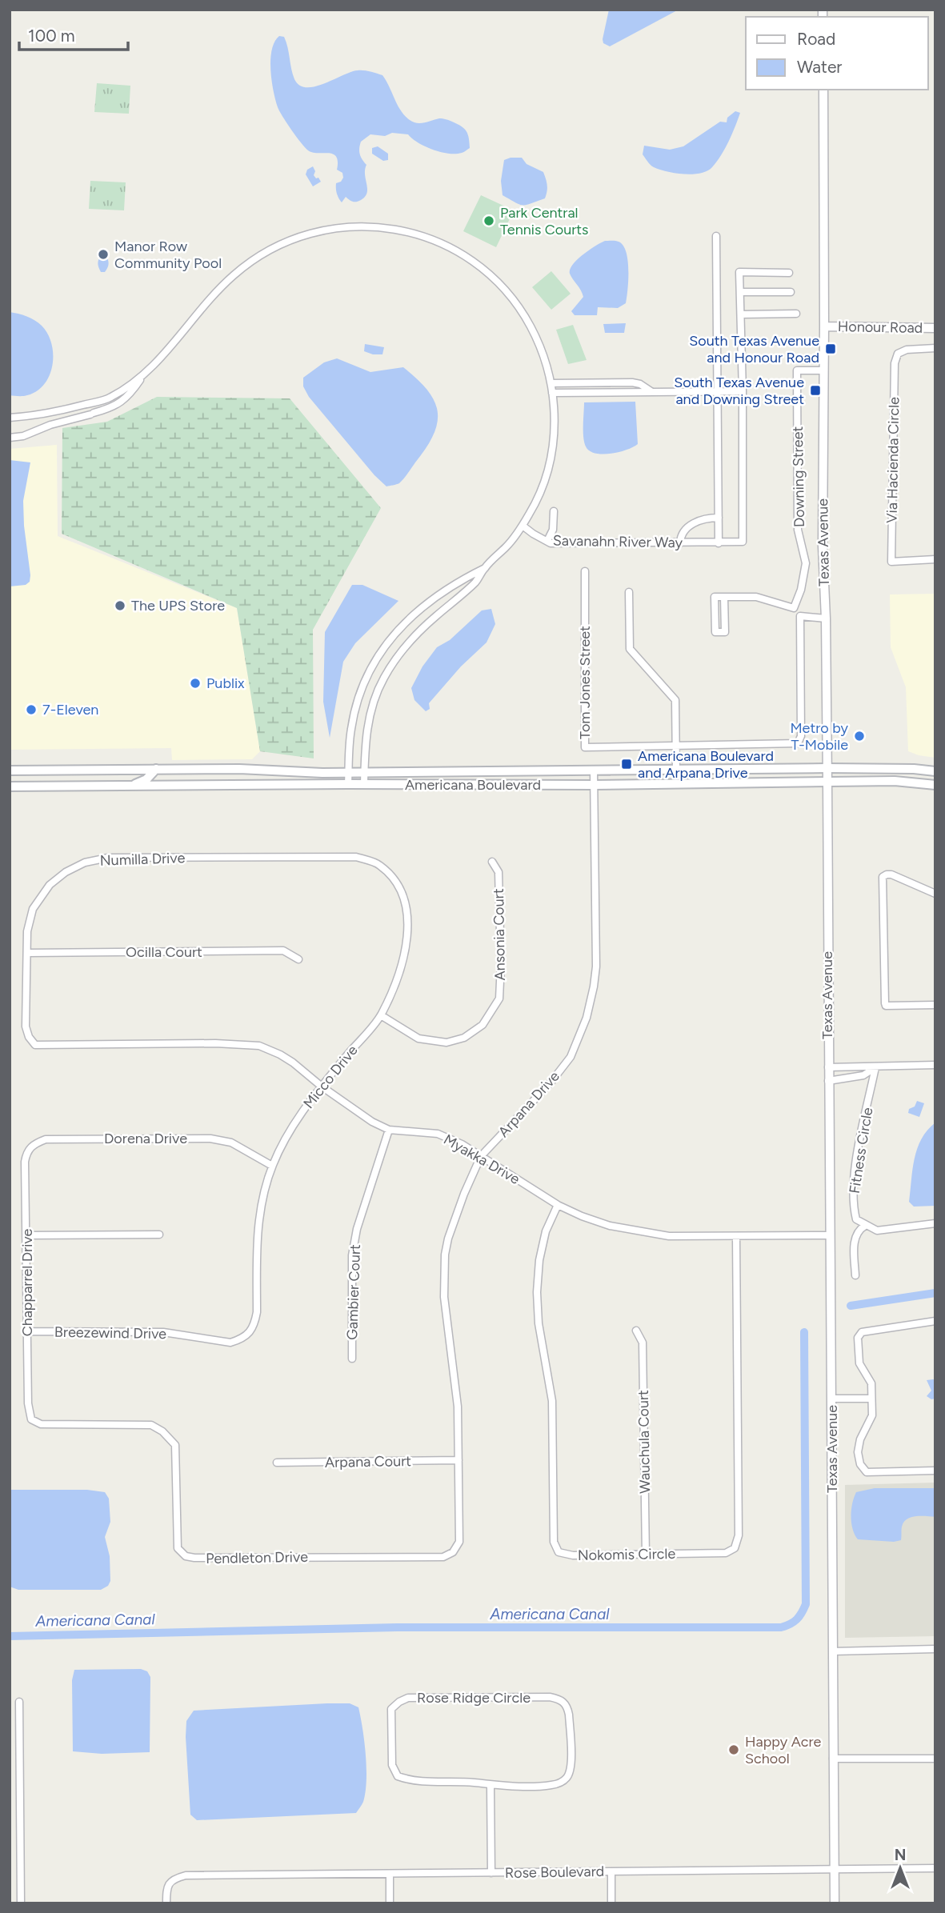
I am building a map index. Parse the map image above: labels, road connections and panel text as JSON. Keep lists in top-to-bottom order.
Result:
{
  "streets": {
    "main road": ["Americana Boulevard"],
    "street": [
      "Honour Road",
      "Via Hacienda Circle",
      "Downing Street",
      "Savanahn River Way",
      "Texas Avenue",
      "Tom Jones Street",
      "Numilla Drive",
      "Ansonia Court",
      "Ocilla Court",
      "Micco Drive",
      "Arpana Drive",
      "Dorena Drive",
      "Fitness Circle",
      "Myakka Drive",
      "Chapparrel Drive",
      "Gambier Court",
      "Breezewind Drive",
      "Wauchula Court",
      "Arpana Court",
      "Nokomis Circle",
      "Pendleton Drive",
      "Rose Ridge Circle",
      "Rose Boulevard"
    ]
  },
  "crossings": [
    ["Honour Road", "Texas Avenue"],
    ["Downing Street", "Texas Avenue"],
    ["Texas Avenue", "Tom Jones Street"],
    ["Texas Avenue", "Americana Boulevard"],
    ["Texas Avenue", "Myakka Drive"],
    ["Texas Avenue", "Rose Boulevard"],
    ["Americana Boulevard", "Arpana Drive"],
    ["Numilla Drive", "Ocilla Court"],
    ["Numilla Drive", "Micco Drive"],
    ["Numilla Drive", "Myakka Drive"],
    ["Ansonia Court", "Micco Drive"],
    ["Micco Drive", "Dorena Drive"],
    ["Micco Drive", "Myakka Drive"],
    ["Micco Drive", "Breezewind Drive"],
    ["Arpana Drive", "Myakka Drive"],
    ["Arpana Drive", "Arpana Court"],
    ["Arpana Drive", "Pendleton Drive"],
    ["Dorena Drive", "Chapparrel Drive"],
    ["Myakka Drive", "Gambier Court"],
    ["Myakka Drive", "Nokomis Circle"],
    ["Chapparrel Drive", "Breezewind Drive"],
    ["Chapparrel Drive", "Pendleton Drive"],
    ["Wauchula Court", "Nokomis Circle"]
  ],
  "water": ["Americana Canal"],
  "places": {
    "other": [
      "Park Central Tennis Courts",
      "Manor Row Community Pool",
      "The UPS Store",
      "Publix",
      "7-Eleven",
      "Metro by T-Mobile",
      "Happy Acre School"
    ],
    "transit": ["South Texas Avenue and Honour Road", "South Texas Avenue and Downing Street", "Americana Boulevard and Arpana Drive"]
  },
  "legend": ["Road", "Water"],
  "scale_bar": "100 m",
  "north": "top"
}
